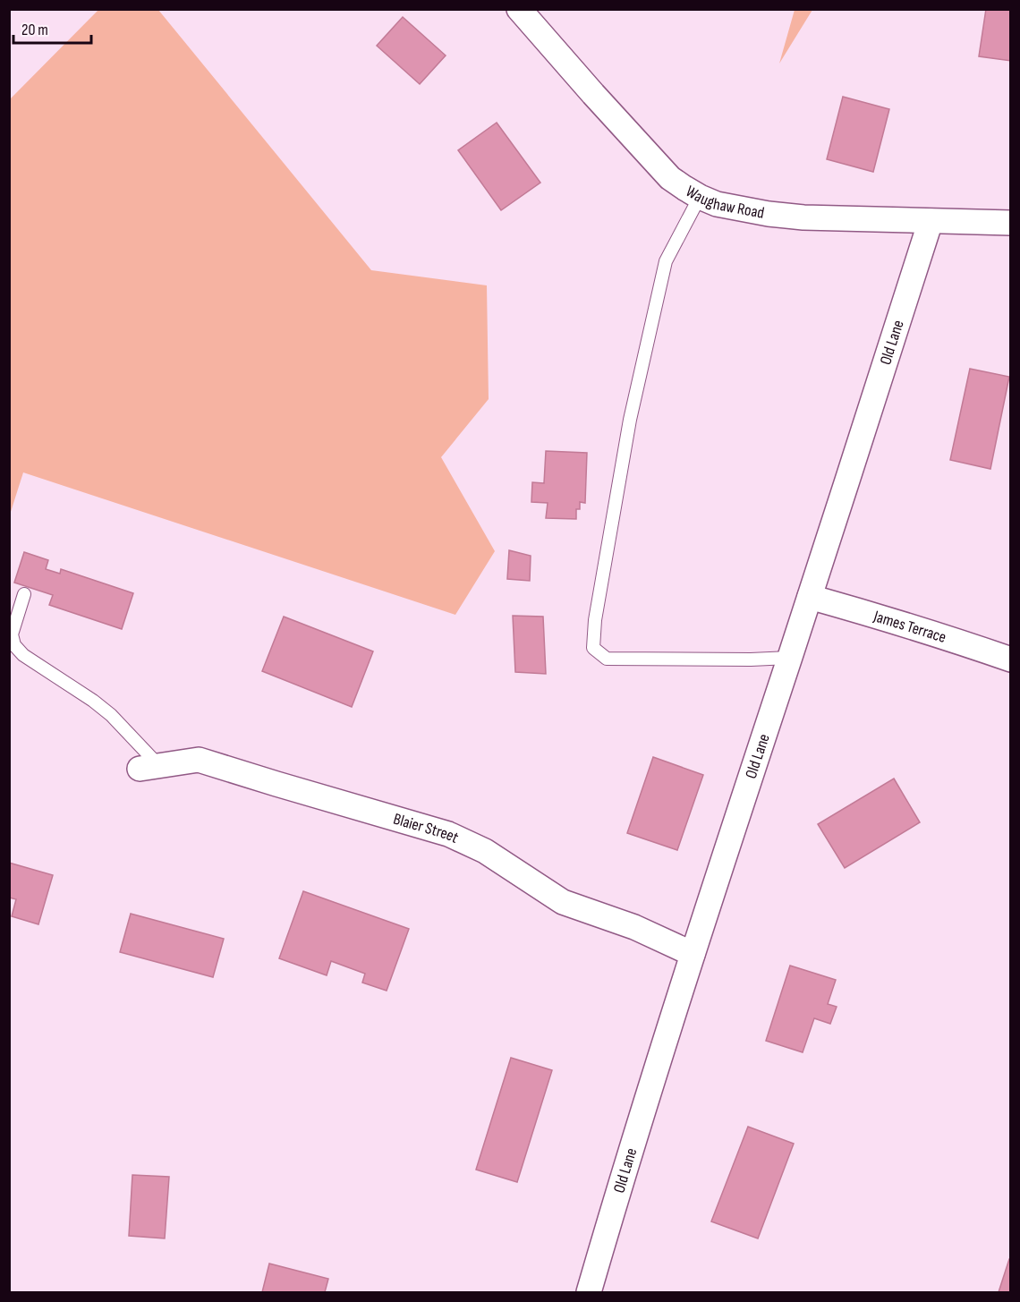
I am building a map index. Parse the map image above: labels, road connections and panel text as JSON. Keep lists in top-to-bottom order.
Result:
{
  "streets": {
    "street": [
      "Waughaw Road",
      "Old Lane",
      "James Terrace",
      "Blaier Street"
    ]
  },
  "crossings": [
    ["Waughaw Road", "Old Lane"],
    ["Old Lane", "James Terrace"],
    ["Old Lane", "Blaier Street"]
  ],
  "scale_bar": "20 m"
}
